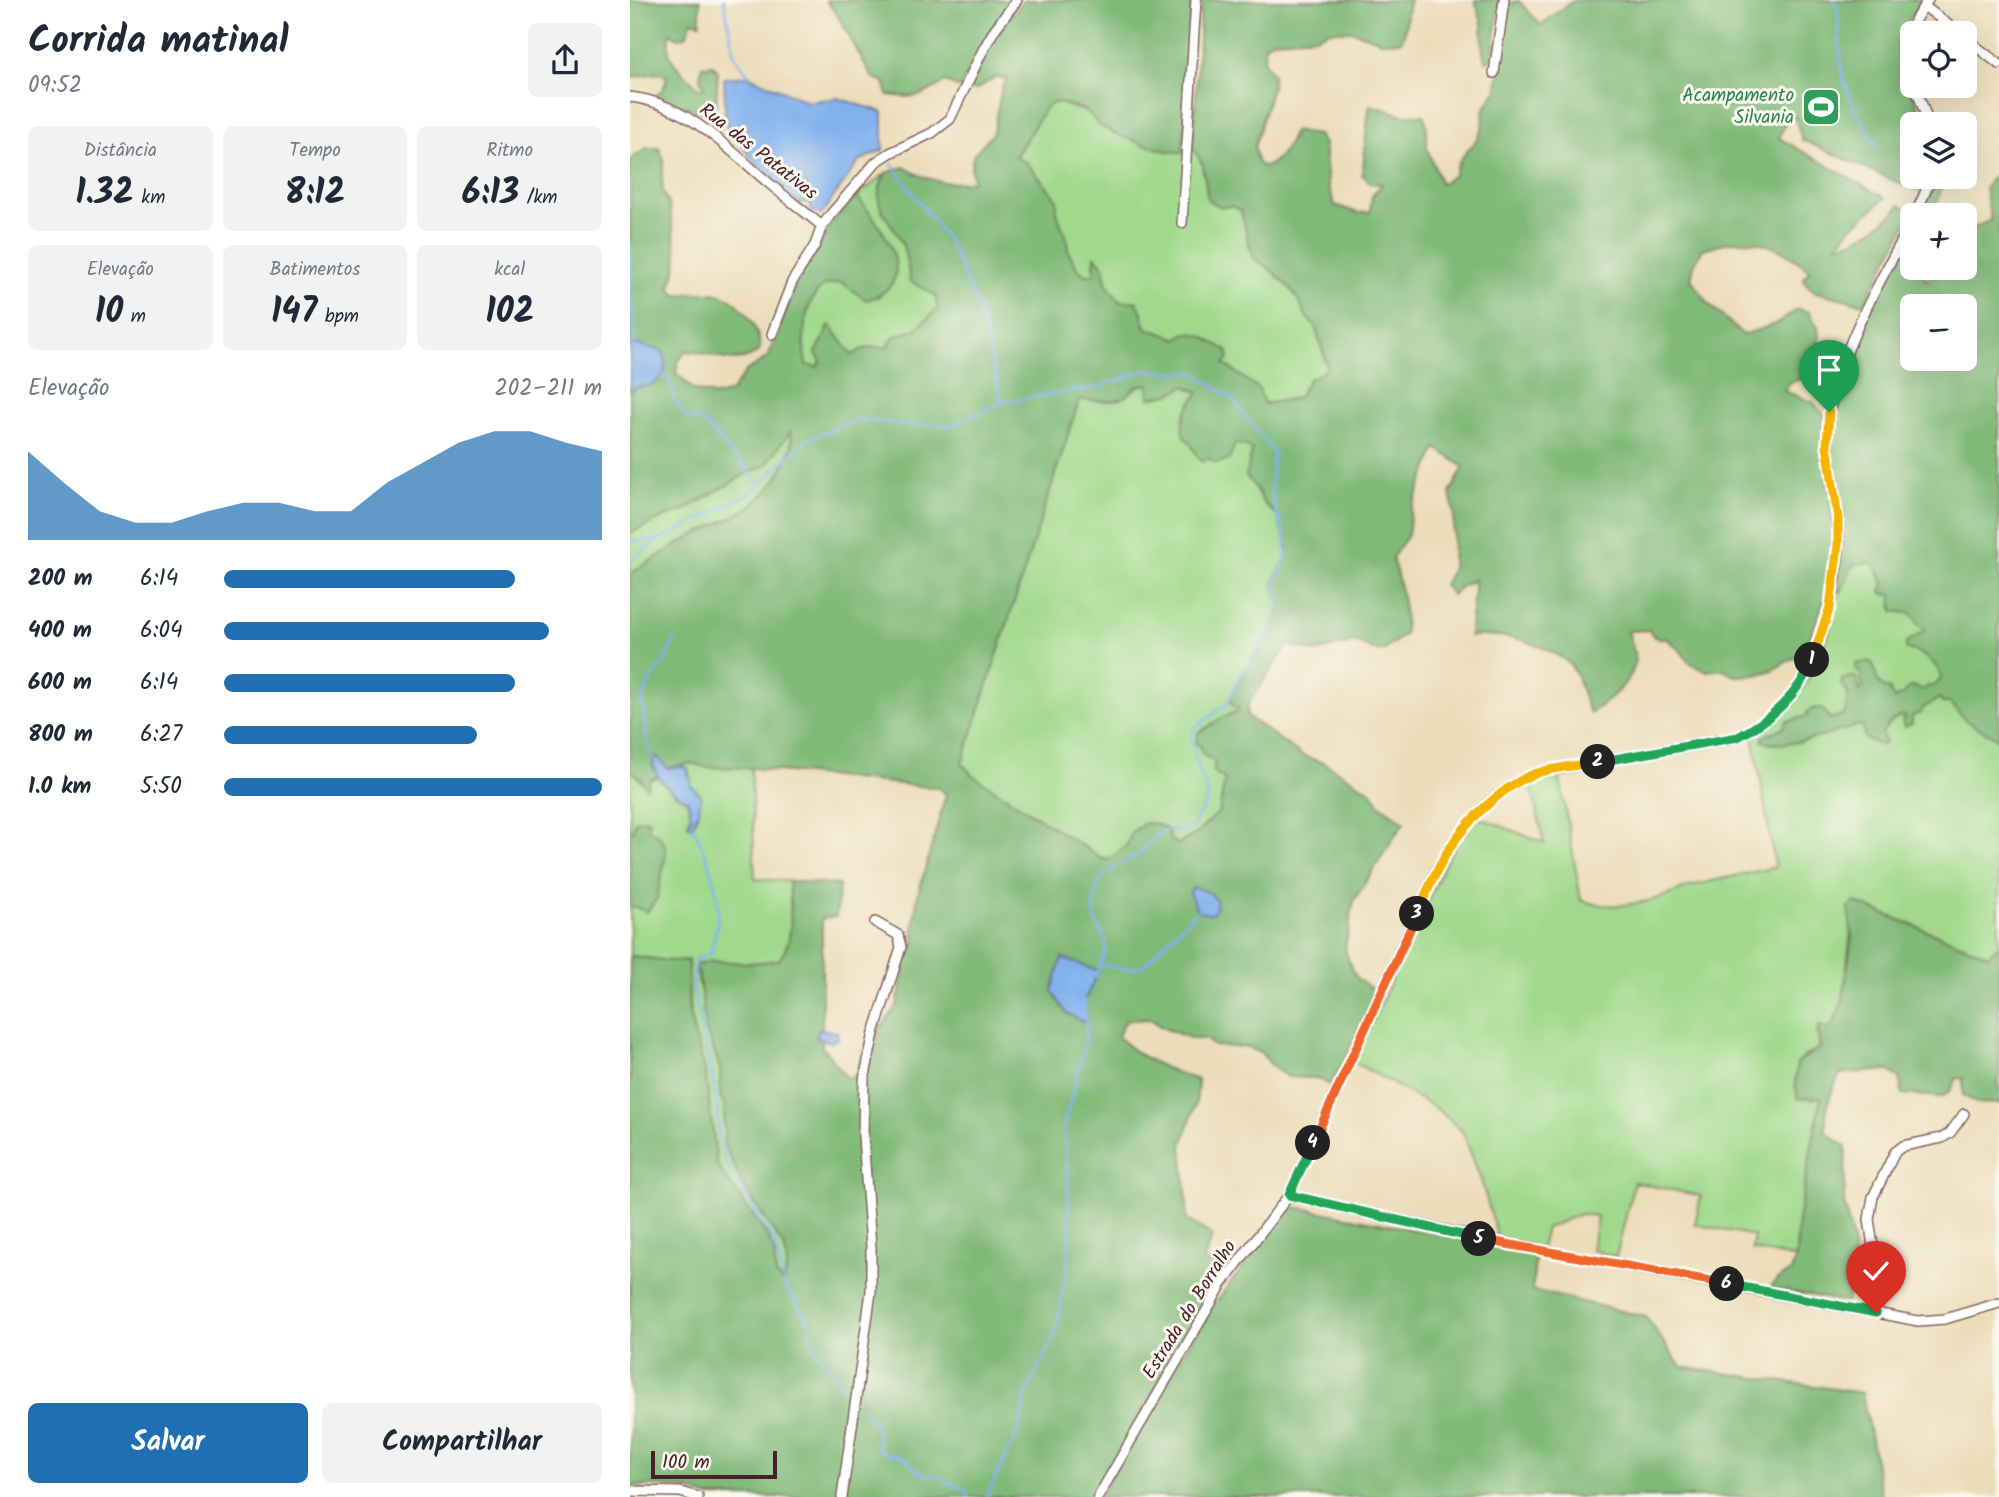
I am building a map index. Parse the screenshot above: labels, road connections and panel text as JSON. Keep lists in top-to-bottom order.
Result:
{
  "streets": {
    "street": ["Rua das Patativas", "Estrada do Borralho"]
  },
  "places": {
    "sports": ["Acampamento Silvania"]
  },
  "scale_bar": "100 m",
  "page": {
    "heading": ["Corrida matinal", "09:52"],
    "map_buttons": ["+", "−"],
    "stats": [
      ["Distância", "1.32 km"],
      ["Tempo", "8:12"],
      ["Ritmo", "6:13 /km"],
      ["Elevação", "10 m"],
      ["Batimentos", "147 bpm"],
      ["kcal", "102"]
    ],
    "chart": ["Elevação", "202–211 m"],
    "list": [
      {
        "name": "200 m",
        "note": "6:14"
      },
      {
        "name": "400 m",
        "note": "6:04"
      },
      {
        "name": "600 m",
        "note": "6:14"
      },
      {
        "name": "800 m",
        "note": "6:27"
      },
      {
        "name": "1.0 km",
        "note": "5:50"
      }
    ],
    "pins": [
      "1",
      "2",
      "3",
      "4",
      "5",
      "6"
    ],
    "buttons": ["Salvar", "Compartilhar"],
    "scale": "100 m"
  }
}
